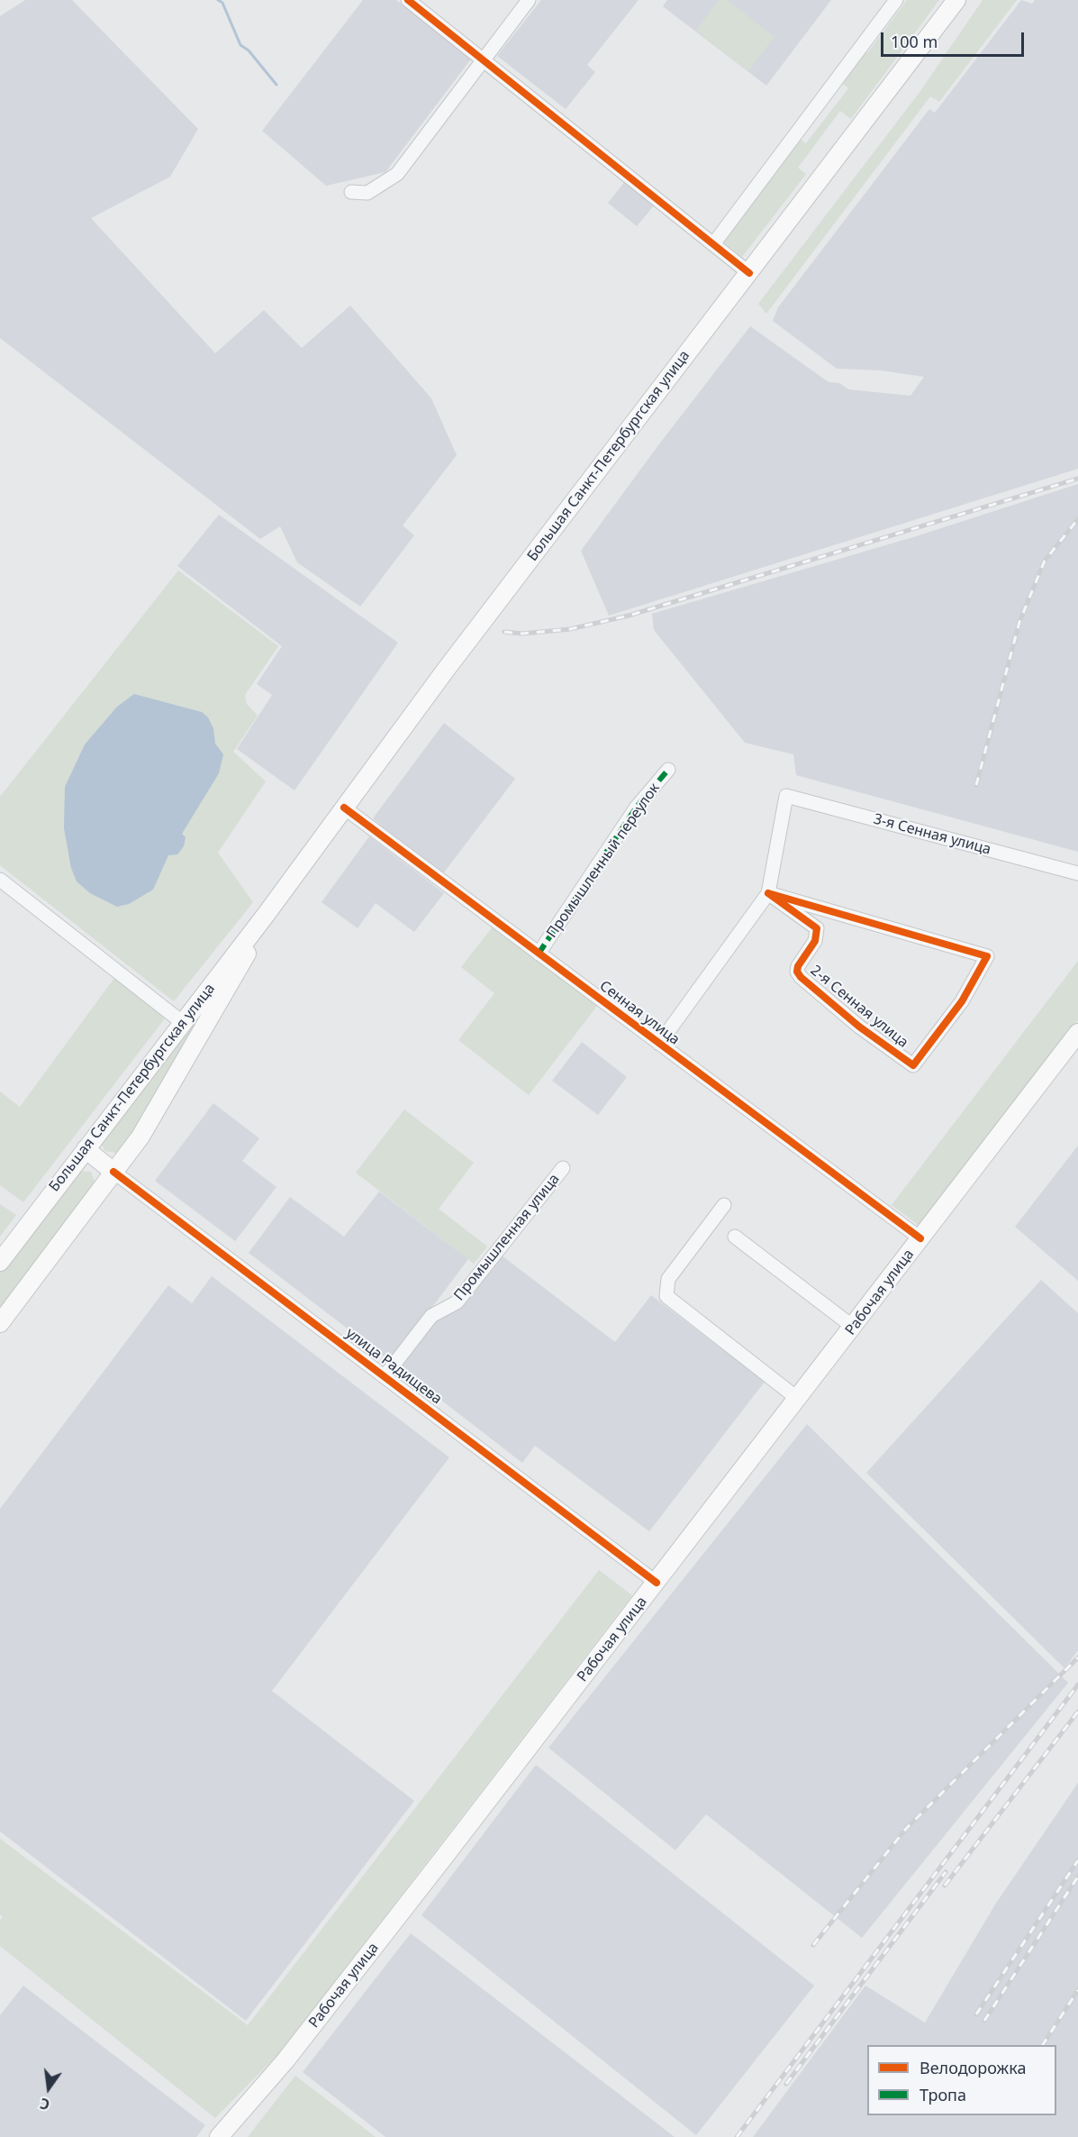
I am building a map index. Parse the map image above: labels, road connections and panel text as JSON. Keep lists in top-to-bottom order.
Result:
{
  "streets": {
    "main road": ["Большая Санкт-Петербургская улица", "Рабочая улица"],
    "street": [
      "3-я Сенная улица",
      "Промышленный переулок",
      "2-я Сенная улица",
      "Сенная улица",
      "Промышленная улица",
      "улица Радищева"
    ]
  },
  "crossings": [
    ["Большая Санкт-Петербургская улица", "Сенная улица"],
    ["Большая Санкт-Петербургская улица", "улица Радищева"],
    ["3-я Сенная улица", "2-я Сенная улица"],
    ["Промышленный переулок", "Сенная улица"],
    ["Сенная улица", "Рабочая улица"],
    ["Промышленная улица", "улица Радищева"],
    ["Рабочая улица", "улица Радищева"]
  ],
  "legend": ["Велодорожка", "Тропа"],
  "scale_bar": "100 m",
  "north": "bottom"
}
